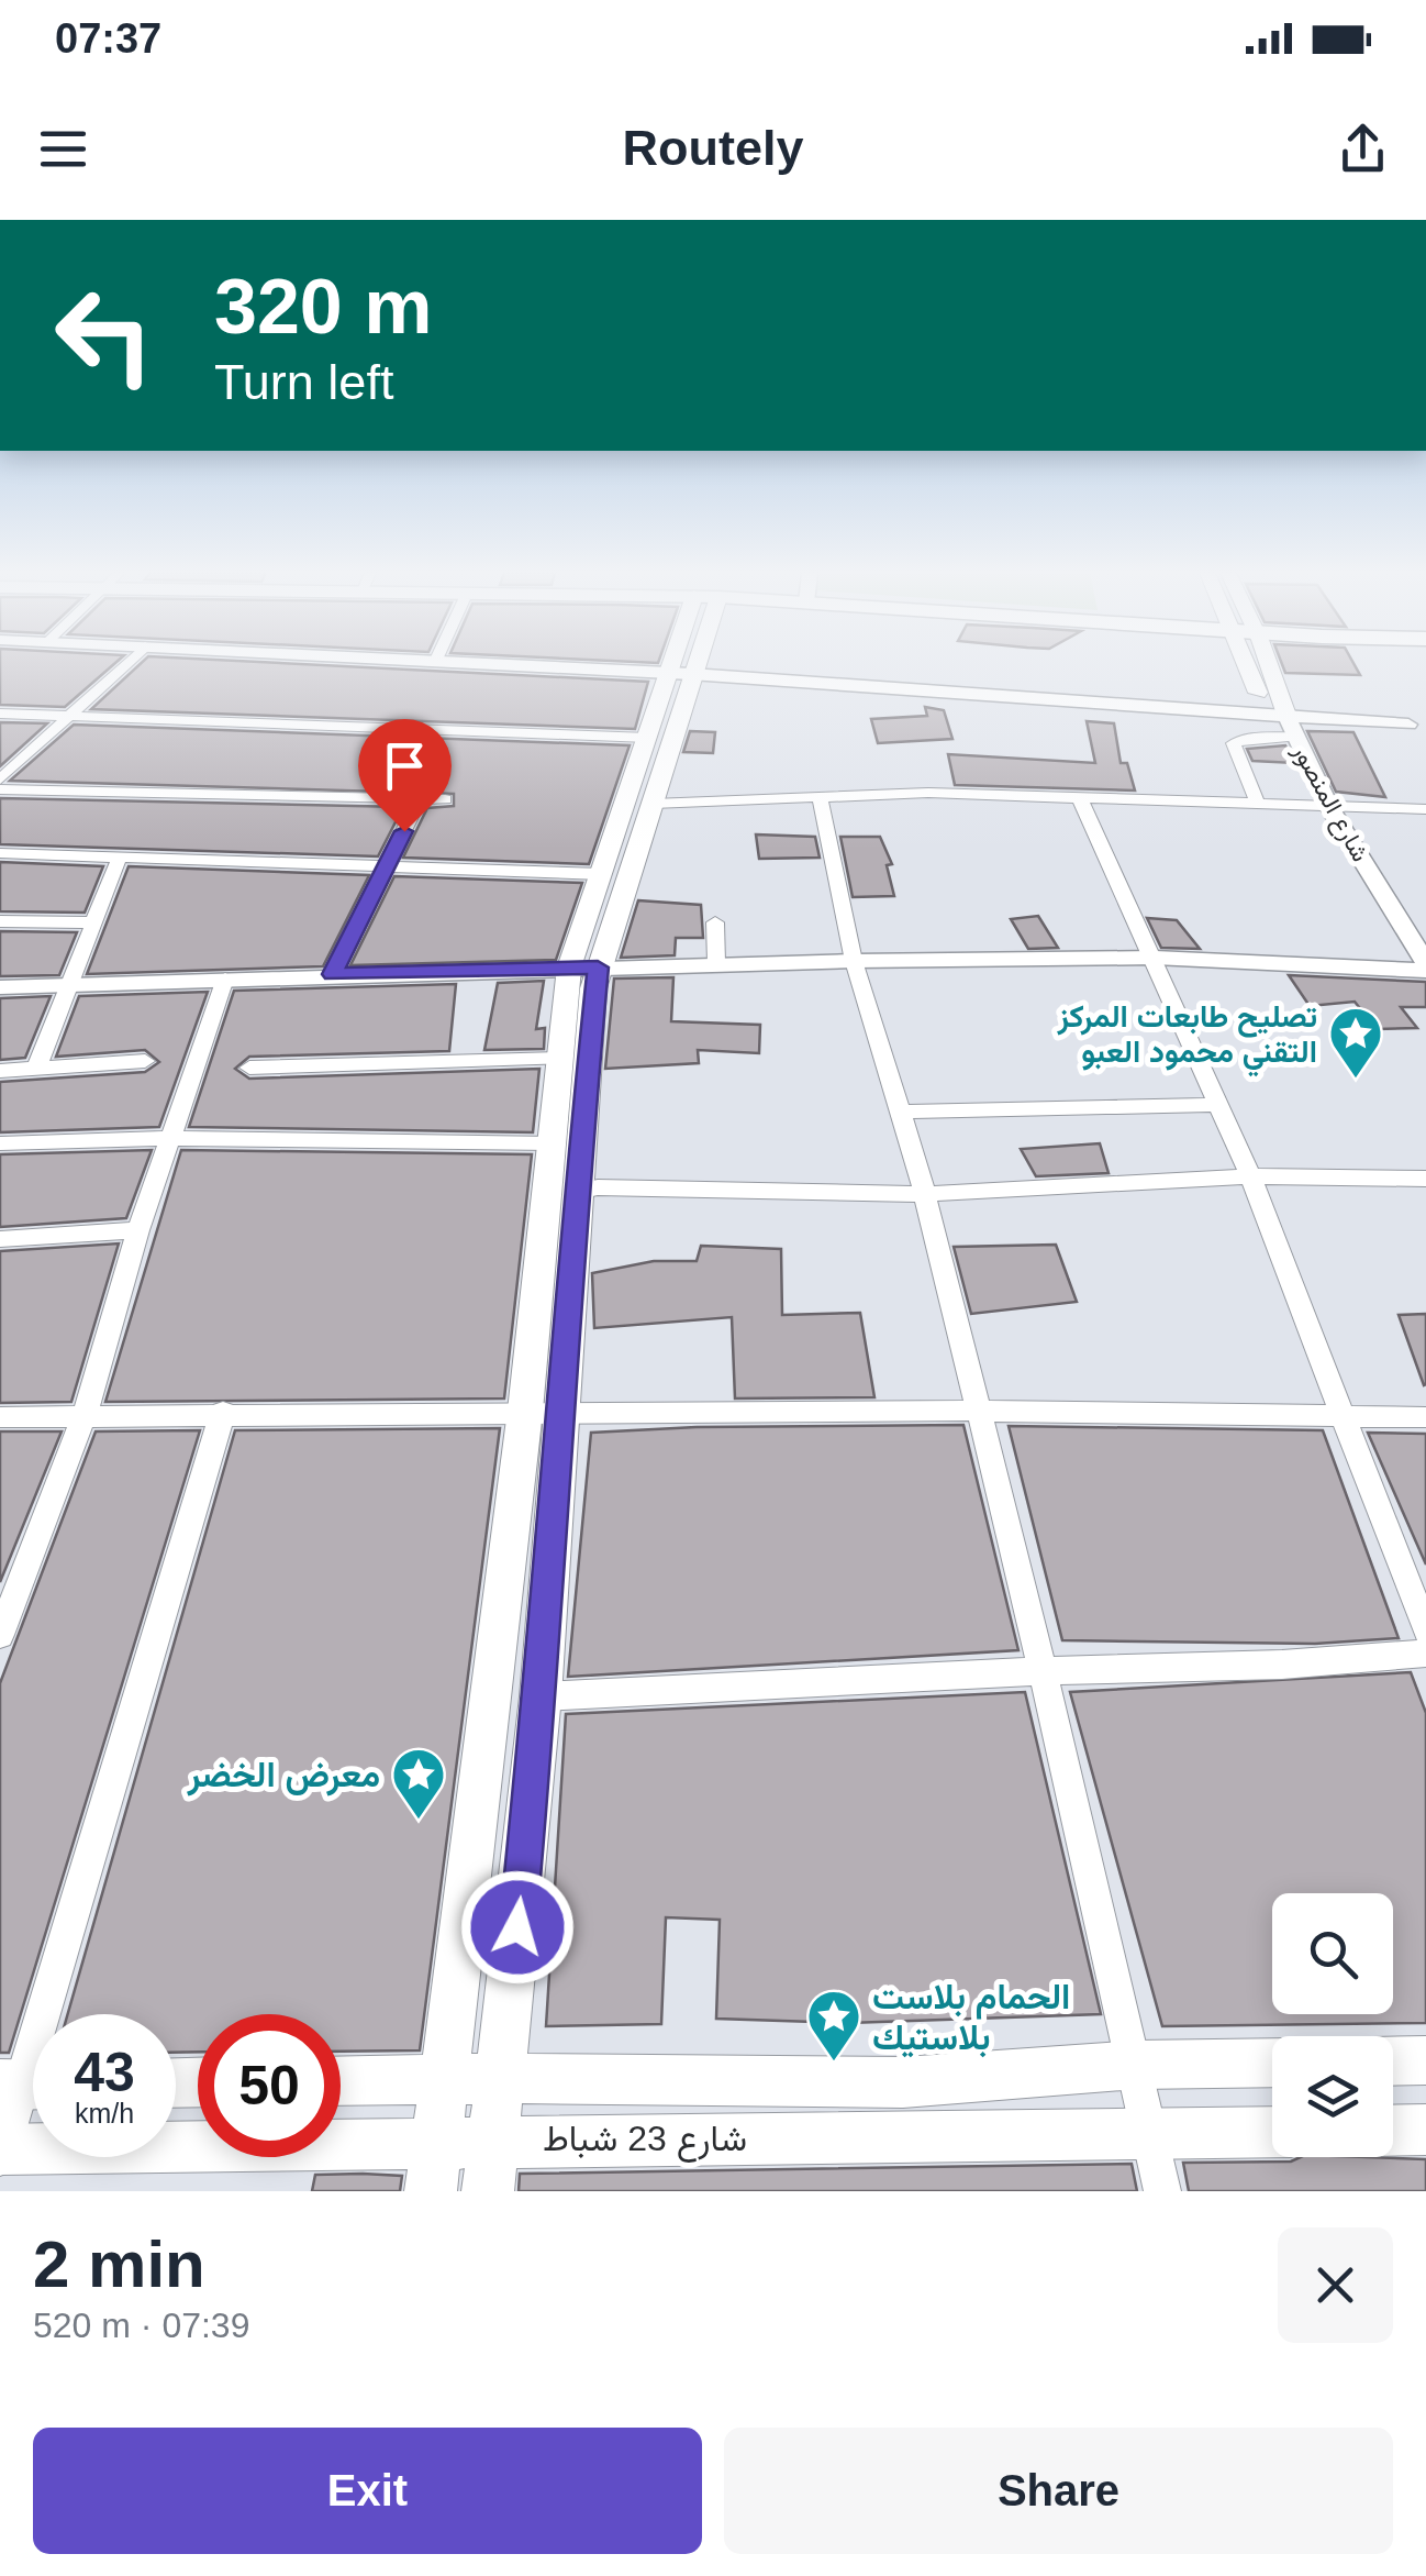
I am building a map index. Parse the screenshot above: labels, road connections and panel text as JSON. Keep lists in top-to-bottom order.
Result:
{
  "streets": {
    "main road": ["شارع المنصور", "شارع 23 شباط"]
  },
  "places": {
    "place": ["تصليح طابعات المركز التقني محمود العبو", "معرض الخضر", "الحمام بلاست بلاستيك"]
  },
  "page": {
    "status": "07:37",
    "header": "Routely",
    "turn": ["320 m", "Turn left"],
    "speed": "43 km/h",
    "limit": "50",
    "heading": ["2 min", "520 m · 07:39"],
    "buttons": ["Exit", "Share"]
  }
}
